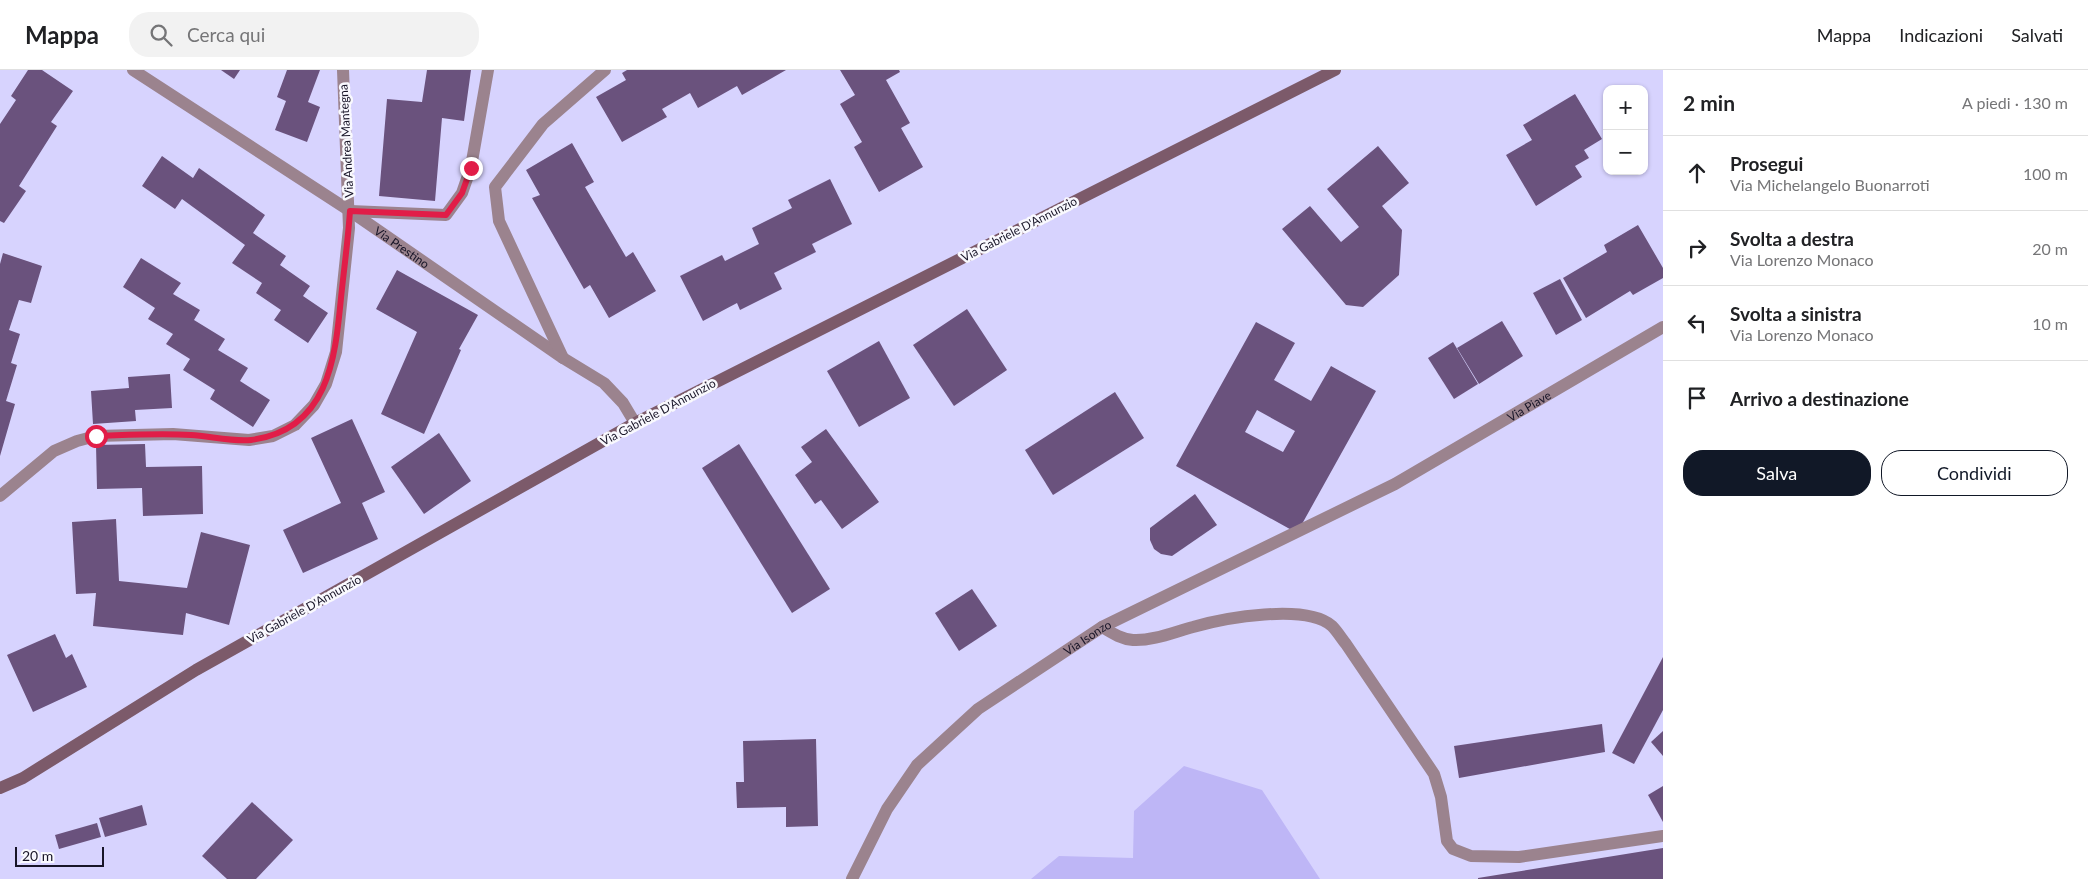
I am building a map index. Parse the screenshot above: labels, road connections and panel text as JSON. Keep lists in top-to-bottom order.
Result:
{
  "streets": {
    "main road": ["Via Gabriele D'Annunzio"],
    "street": [
      "Via Andrea Mantegna",
      "Via Prestino",
      "Via Piave",
      "Via Isonzo"
    ]
  },
  "crossings": [
    ["Via Andrea Mantegna", "Via Prestino"],
    ["Via Gabriele D'Annunzio", "Via Prestino"],
    ["Via Piave", "Via Isonzo"]
  ],
  "scale_bar": "20 m",
  "page": {
    "header": "Mappa",
    "search": "Cerca qui",
    "nav": ["Mappa", "Indicazioni", "Salvati"],
    "heading": ["2 min", "A piedi · 130 m"],
    "map_buttons": ["+", "−"],
    "list": [
      ["Prosegui", "Via Michelangelo Buonarroti", "100 m"],
      ["Svolta a destra", "Via Lorenzo Monaco", "20 m"],
      ["Svolta a sinistra", "Via Lorenzo Monaco", "10 m"],
      "Arrivo a destinazione"
    ],
    "buttons": ["Salva", "Condividi"],
    "scale": "20 m"
  }
}
